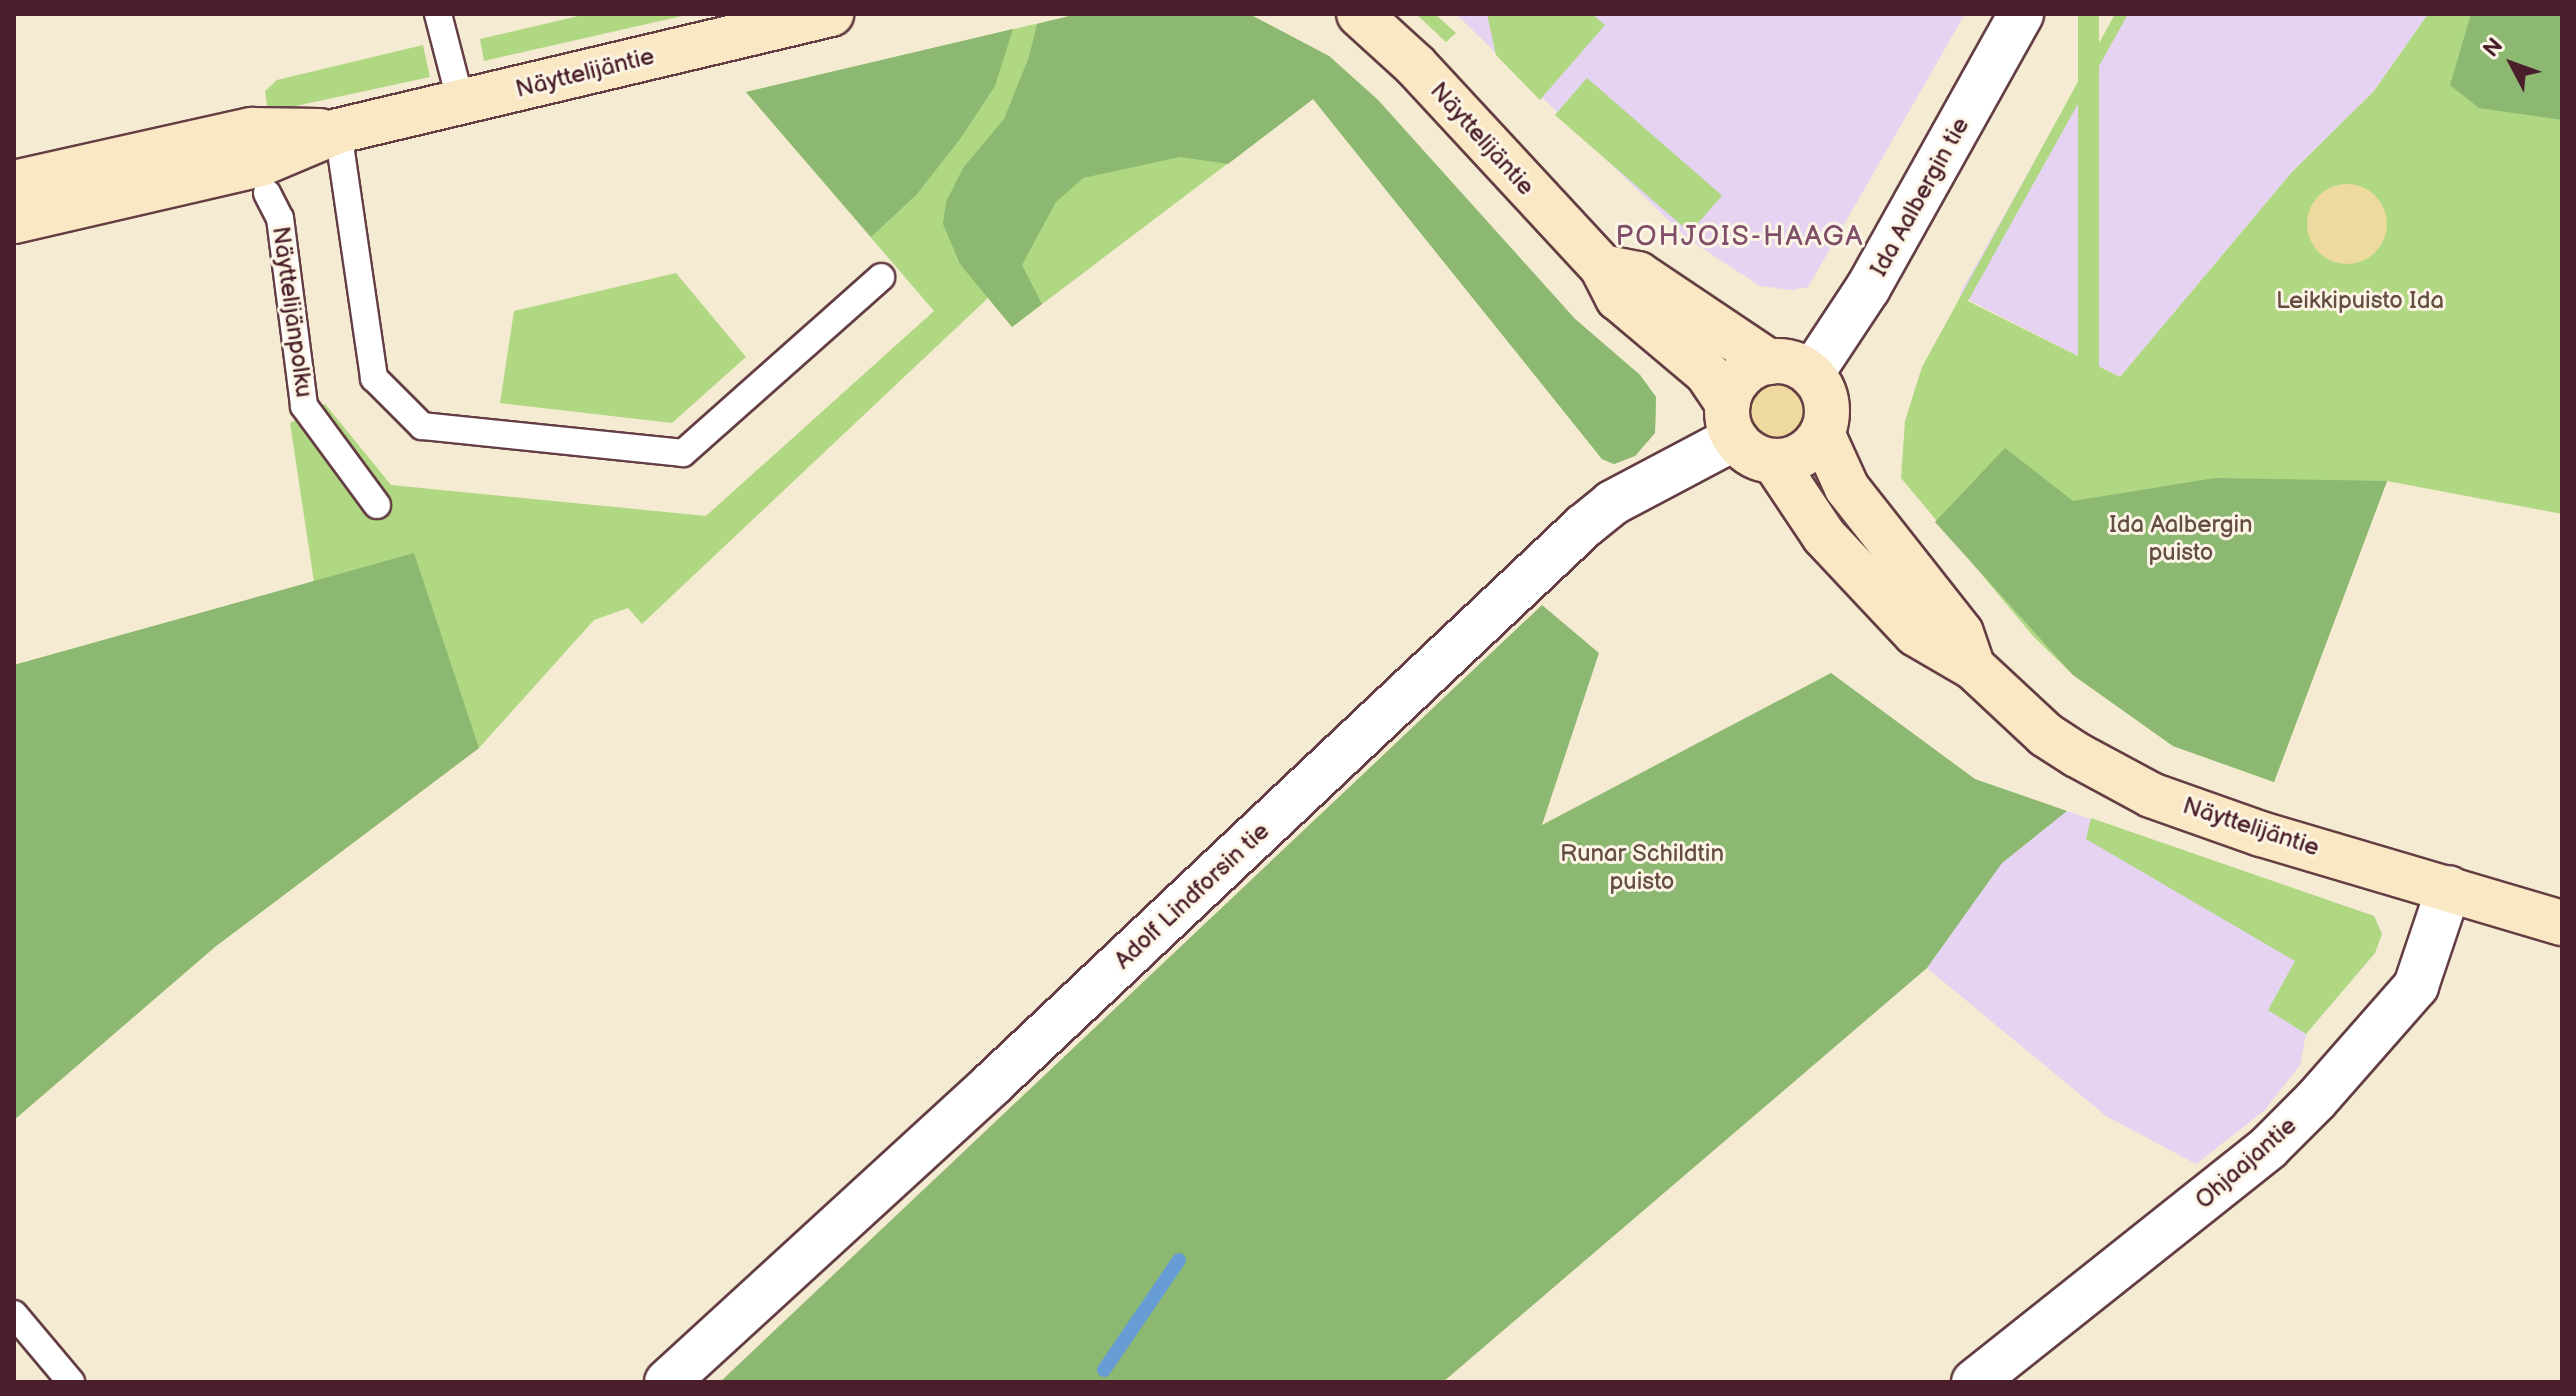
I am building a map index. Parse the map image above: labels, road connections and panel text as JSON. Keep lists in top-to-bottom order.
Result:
{
  "streets": {
    "main road": ["Näyttelijäntie"],
    "street": ["Ida Aalbergin tie", "Adolf Lindforsin tie", "Ohjaajantie"],
    "lane": ["Näyttelijänpolku"]
  },
  "crossings": [
    ["Näyttelijäntie", "Ida Aalbergin tie"],
    ["Näyttelijäntie", "Adolf Lindforsin tie"],
    ["Näyttelijäntie", "Ohjaajantie"],
    ["Ida Aalbergin tie", "Adolf Lindforsin tie"]
  ],
  "districts": ["POHJOIS-HAAGA"],
  "parks": ["Leikkipuisto Ida", "Ida Aalbergin puisto", "Runar Schildtin puisto"],
  "north": "top left"
}
